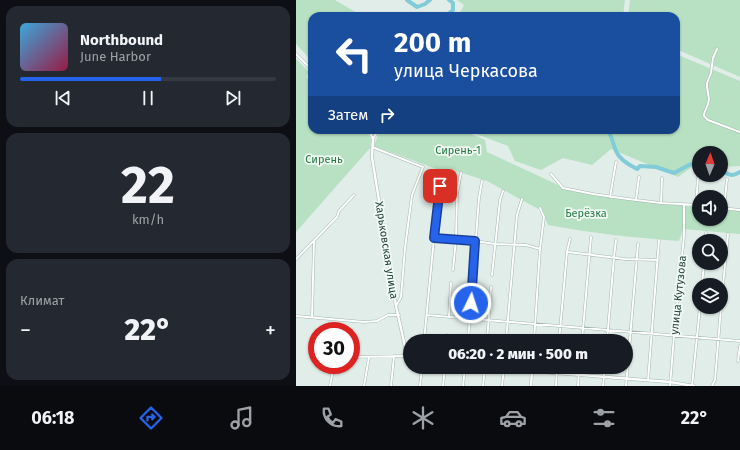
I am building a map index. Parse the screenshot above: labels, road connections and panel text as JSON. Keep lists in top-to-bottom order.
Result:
{
  "streets": {
    "street": ["Харьковская улица", "улица Кутузова"]
  },
  "parks": ["Сирень-1", "Сирень", "Берёзка"],
  "north": "top",
  "page": {
    "turn": ["200 m", "улица Черкасова"],
    "song": ["Northbound", "June Harbor"],
    "then": "Затем",
    "tile": [
      ["22", "km/h"],
      "Климат"
    ],
    "heat": ["−", "22°", "+"],
    "limit": "30",
    "trip": "06:20 · 2 мин · 500 m",
    "tabs": ["06:18", "22°"]
  }
}
